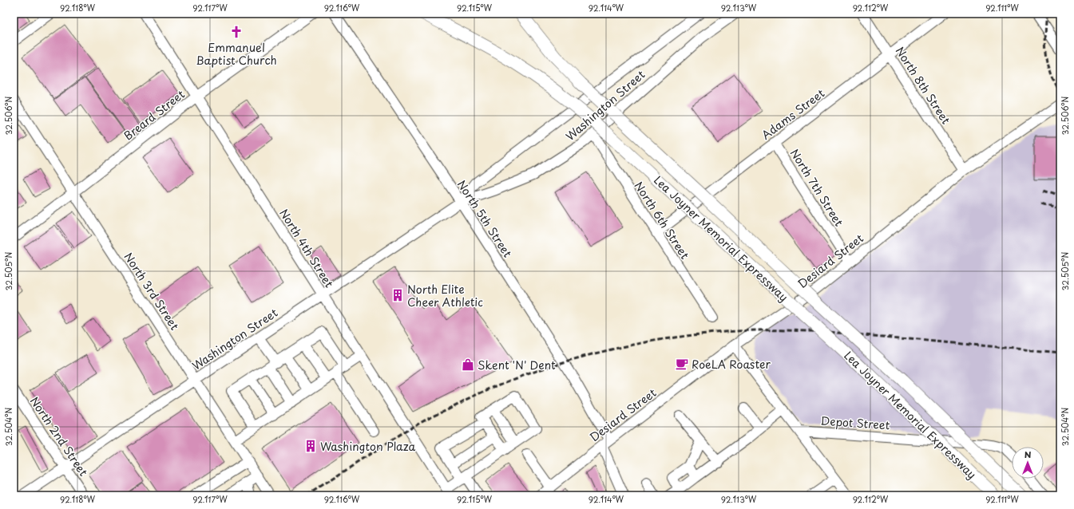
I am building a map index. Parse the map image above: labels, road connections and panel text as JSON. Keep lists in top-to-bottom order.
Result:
{
  "streets": {
    "main road": ["Lea Joyner Memorial Expressway"],
    "street": [
      "North 8th Street",
      "Washington Street",
      "Adams Street",
      "Breard Street",
      "North 7th Street",
      "North 5th Street",
      "North 6th Street",
      "North 4th Street",
      "Desiard Street",
      "North 3rd Street",
      "Depot Street",
      "North 2nd Street"
    ]
  },
  "crossings": [
    ["North 8th Street", "Adams Street"],
    ["North 8th Street", "Desiard Street"],
    ["Washington Street", "North 5th Street"],
    ["Washington Street", "North 6th Street"],
    ["Washington Street", "North 4th Street"],
    ["Washington Street", "North 3rd Street"],
    ["Washington Street", "North 2nd Street"],
    ["Adams Street", "North 7th Street"],
    ["Adams Street", "North 6th Street"],
    ["Breard Street", "North 4th Street"],
    ["Breard Street", "North 3rd Street"],
    ["North 7th Street", "Desiard Street"],
    ["North 5th Street", "Desiard Street"]
  ],
  "places": {
    "church": ["Emmanuel Baptist Church"],
    "building": ["North Elite Cheer Athletic", "Washington Plaza"],
    "cafe": ["RoeLA Roaster"],
    "shop": ["Skent 'N' Dent"]
  },
  "north": "top",
  "coordinates": [
    "92.118°W",
    "92.117°W",
    "92.116°W",
    "92.115°W",
    "92.114°W",
    "92.113°W",
    "92.112°W",
    "92.111°W",
    "32.506°N",
    "32.505°N",
    "32.504°N"
  ]
}
